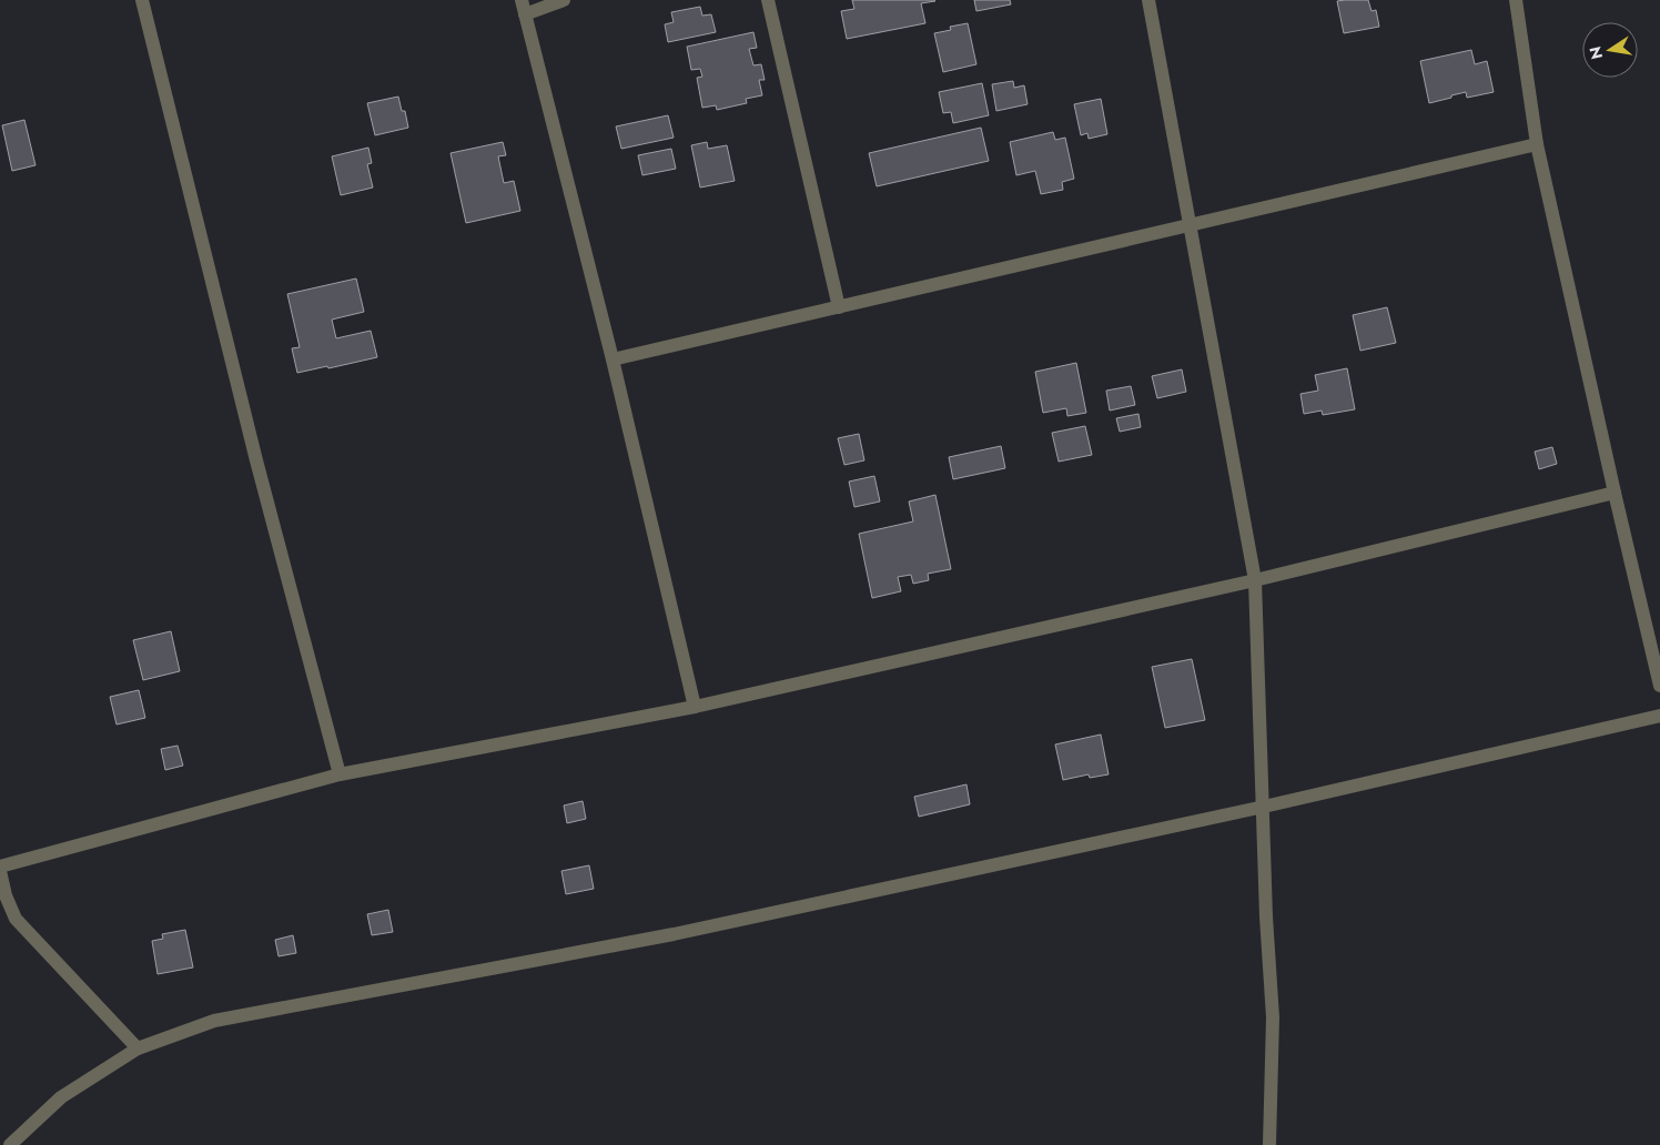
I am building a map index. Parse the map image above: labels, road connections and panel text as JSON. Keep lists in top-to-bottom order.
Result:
{
  "north": "left"
}
